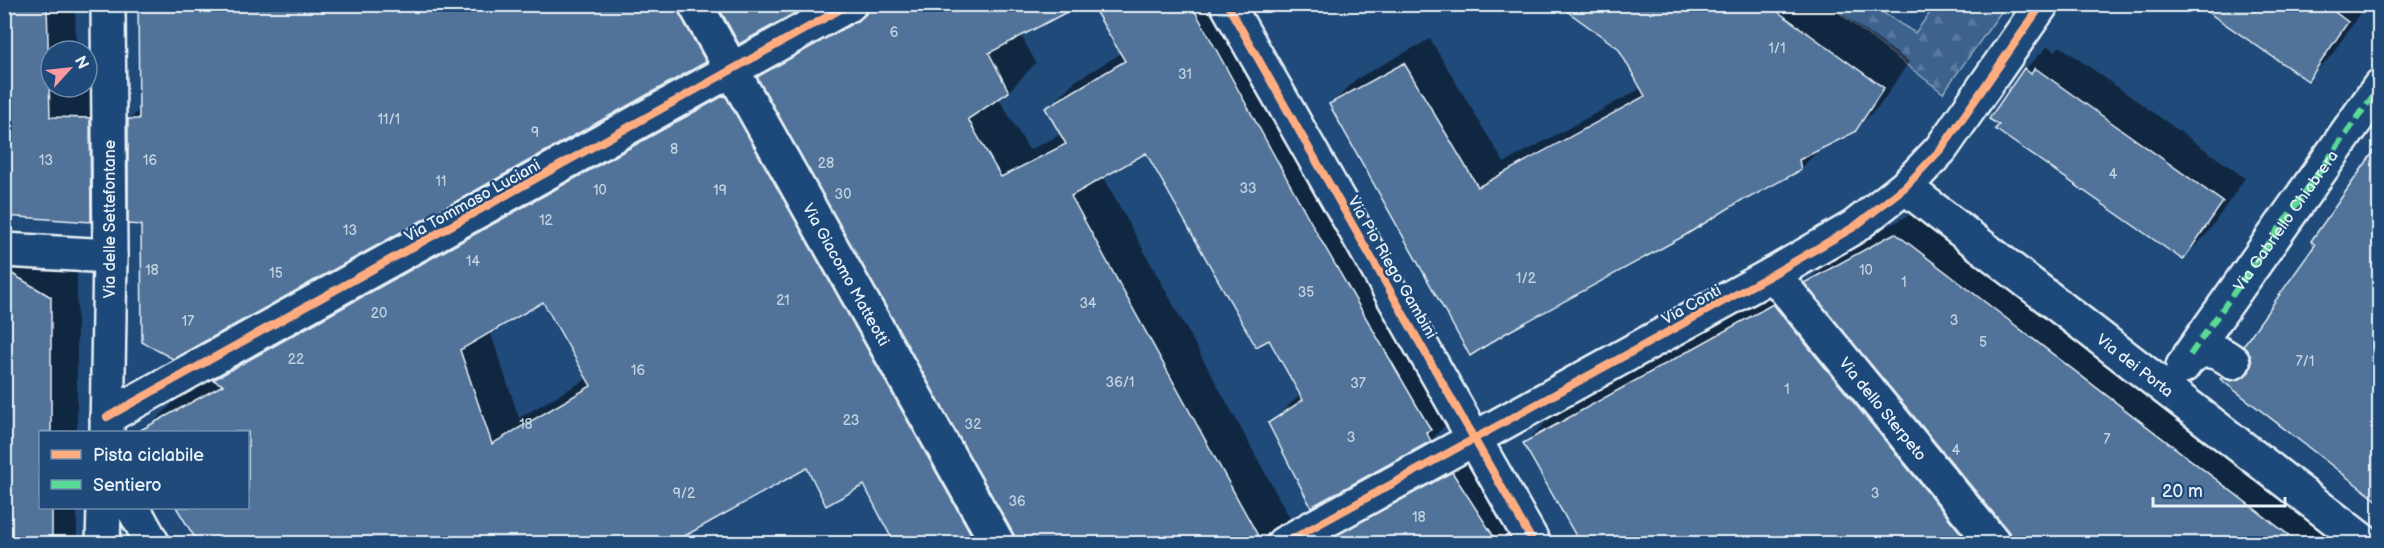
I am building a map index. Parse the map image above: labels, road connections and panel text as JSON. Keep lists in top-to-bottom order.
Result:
{
  "streets": {
    "street": [
      "Via Tommaso Luciani",
      "Via delle Settefontane",
      "Via Gabriello Chiabrera",
      "Via Pio Riego Gambini",
      "Via Giacomo Matteotti",
      "Via Conti",
      "Via dei Porta",
      "Via dello Sterpeto"
    ]
  },
  "crossings": [
    ["Via Tommaso Luciani", "Via delle Settefontane"],
    ["Via Tommaso Luciani", "Via Giacomo Matteotti"],
    ["Via Gabriello Chiabrera", "Via dei Porta"],
    ["Via Pio Riego Gambini", "Via Conti"],
    ["Via Conti", "Via dei Porta"],
    ["Via Conti", "Via dello Sterpeto"]
  ],
  "house_numbers": [
    "6",
    "1/1",
    "31",
    "11/1",
    "9",
    "8",
    "13",
    "16",
    "28",
    "4",
    "11",
    "33",
    "10",
    "19",
    "30",
    "12",
    "13",
    "14",
    "18",
    "10",
    "15",
    "1/2",
    "1",
    "35",
    "21",
    "34",
    "20",
    "3",
    "17",
    "5",
    "22",
    "7/1",
    "16",
    "36/1",
    "37",
    "1",
    "23",
    "18",
    "32",
    "3",
    "7",
    "4",
    "9/2",
    "3",
    "36",
    "18"
  ],
  "legend": ["Pista ciclabile", "Sentiero"],
  "scale_bar": "20 m",
  "north": "top right"
}
